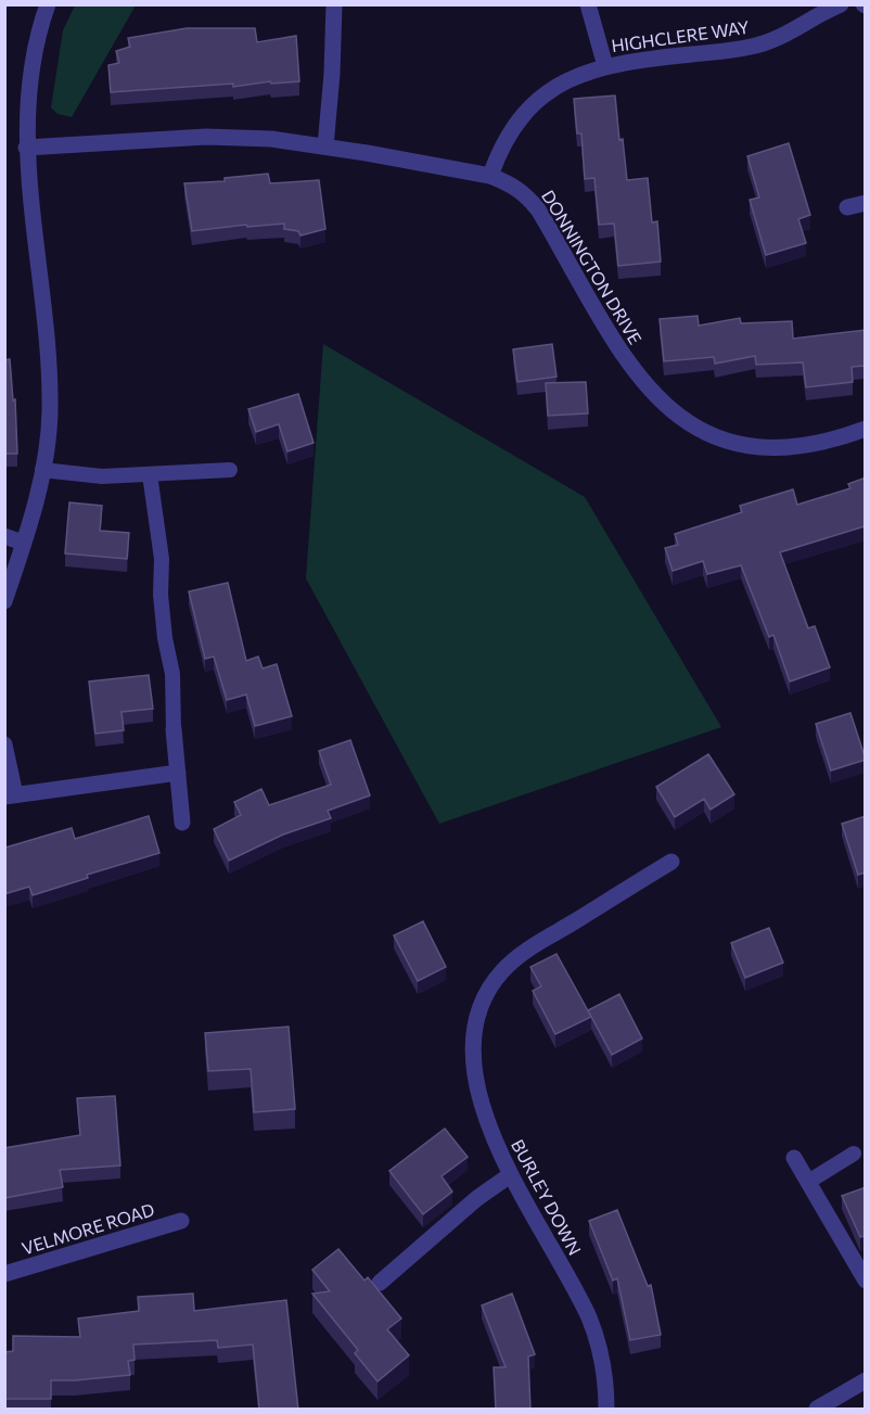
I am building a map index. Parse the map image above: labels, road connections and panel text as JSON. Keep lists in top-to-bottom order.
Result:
{
  "streets": {
    "street": [
      "HIGHCLERE WAY",
      "DONNINGTON DRIVE",
      "BURLEY DOWN",
      "VELMORE ROAD"
    ]
  },
  "crossings": [
    ["HIGHCLERE WAY", "DONNINGTON DRIVE"]
  ]
}
